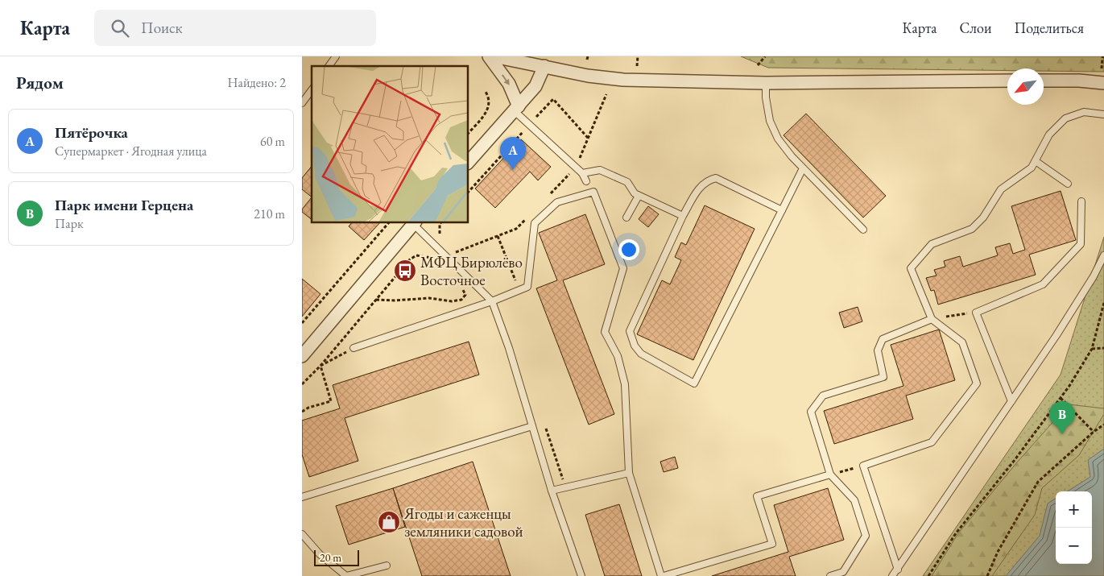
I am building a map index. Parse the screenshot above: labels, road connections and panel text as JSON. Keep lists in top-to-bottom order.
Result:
{
  "places": {
    "bus stop": ["МФЦ Бирюлёво Восточное"],
    "shop": ["Ягоды и саженцы земляники садовой"]
  },
  "scale_bar": "20 m",
  "north": "bottom left",
  "page": {
    "header": "Карта",
    "search": "Поиск",
    "nav": ["Карта", "Слои", "Поделиться"],
    "heading": ["Рядом", "Найдено: 2"],
    "list": [
      {
        "mark": "A",
        "name": "Пятёрочка",
        "note": "Супермаркет · Ягодная улица",
        "value": "60 m"
      },
      {
        "mark": "B",
        "name": "Парк имени Герцена",
        "note": "Парк",
        "value": "210 m"
      }
    ],
    "pins": ["A", "B"],
    "map_buttons": ["+", "−"],
    "scale": "20 m"
  }
}
